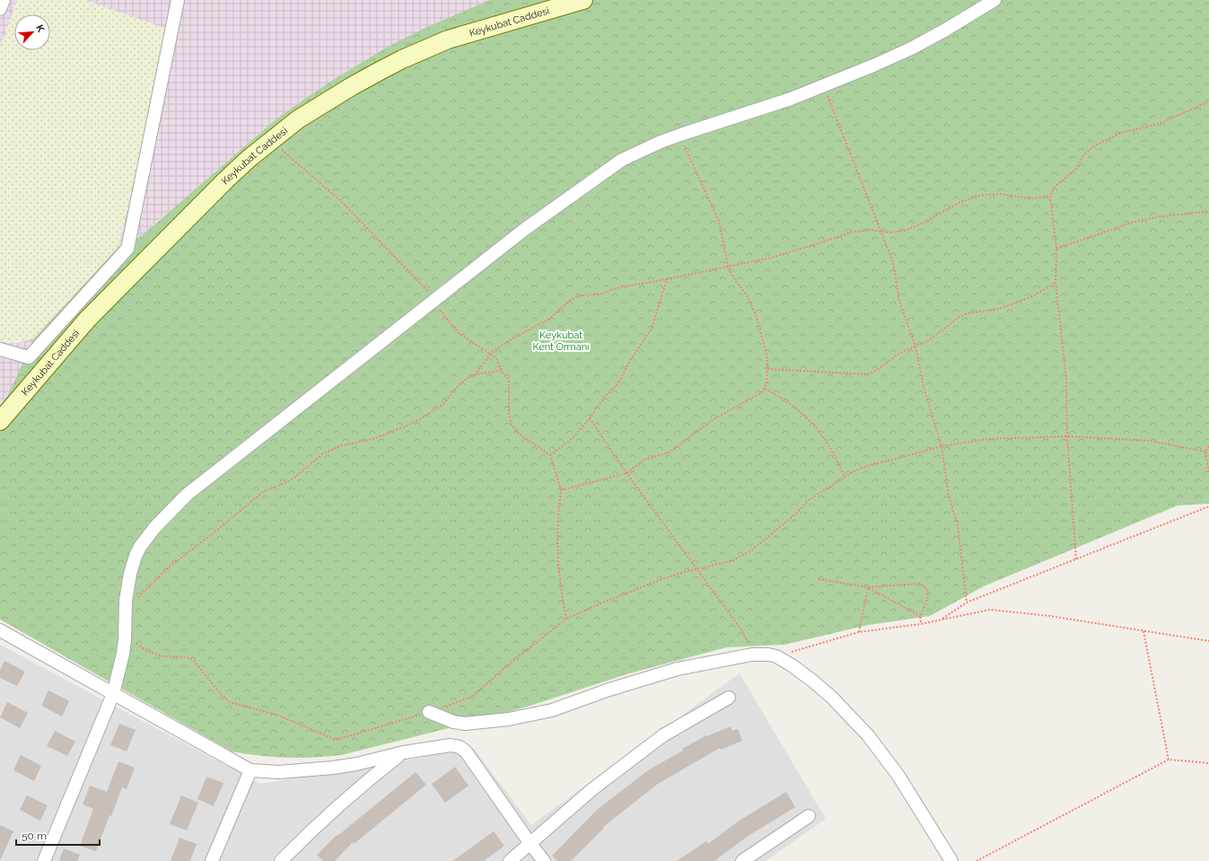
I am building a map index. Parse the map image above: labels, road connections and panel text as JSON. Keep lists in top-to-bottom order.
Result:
{
  "streets": {
    "street": ["Keykubat Caddesi"]
  },
  "parks": ["Keykubat Kent Ormanı"],
  "scale_bar": "50 m",
  "north": "top right"
}
